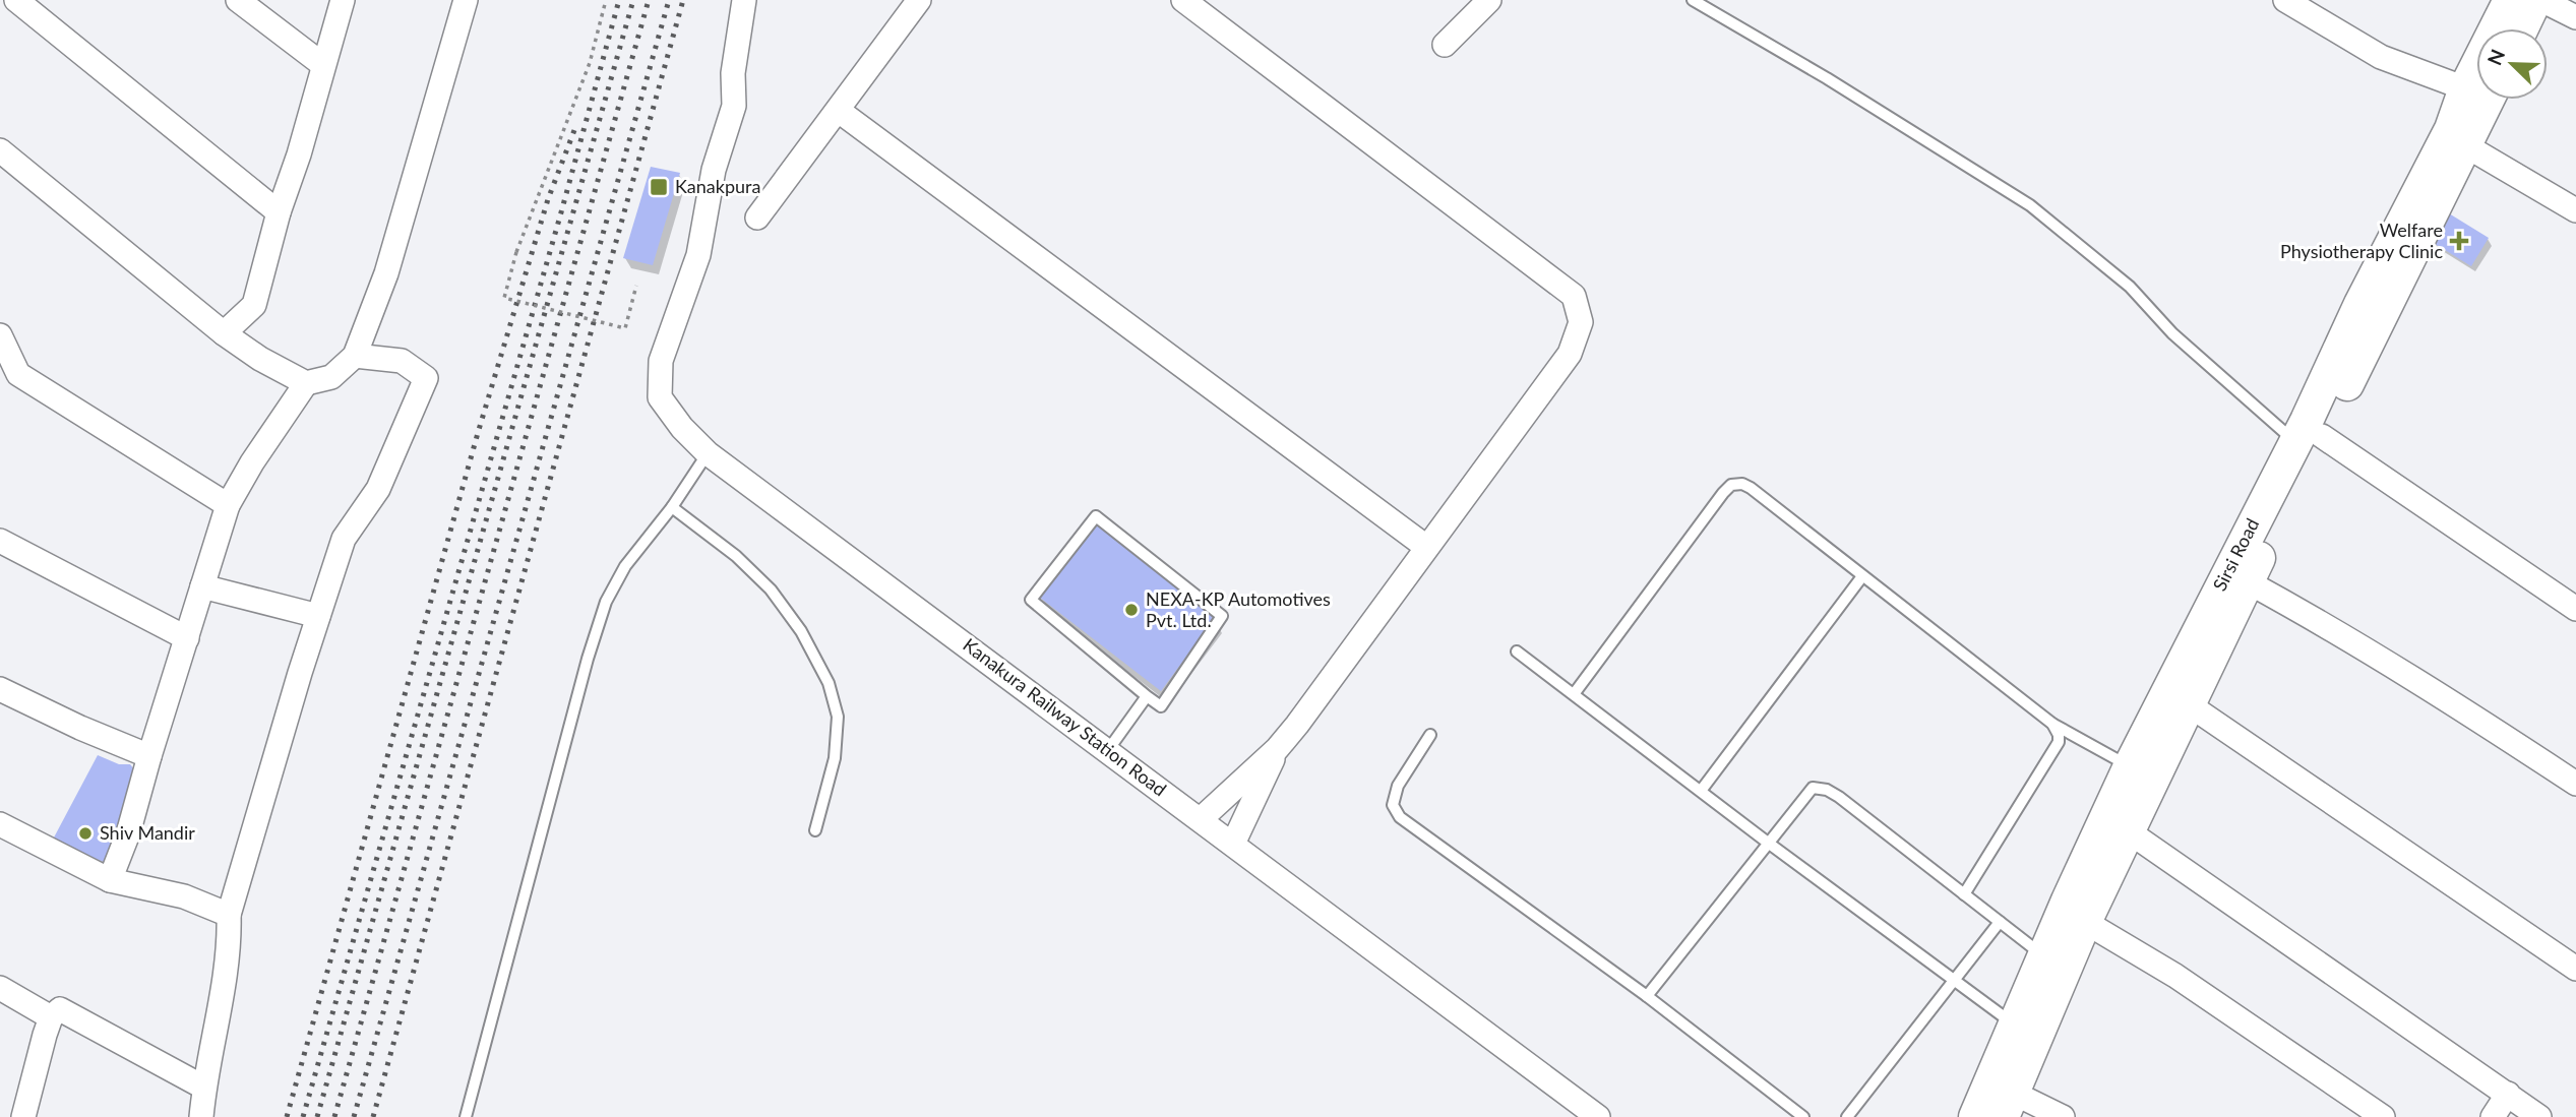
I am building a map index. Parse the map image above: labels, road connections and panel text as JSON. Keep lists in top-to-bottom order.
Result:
{
  "streets": {
    "main road": ["Sirsi Road"],
    "street": ["Kanakura Railway Station Road"]
  },
  "places": {
    "transit": ["Kanakpura"],
    "health": ["Welfare Physiotherapy Clinic"],
    "other": ["NEXA-KP Automotives Pvt. Ltd.", "Shiv Mandir"]
  },
  "north": "top left"
}
